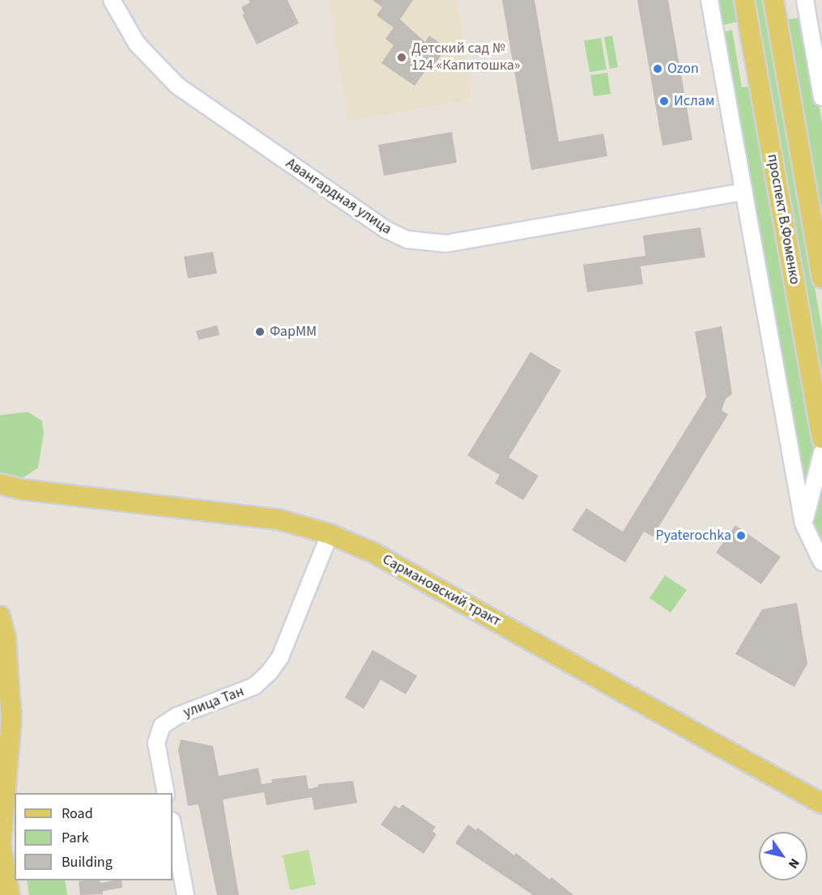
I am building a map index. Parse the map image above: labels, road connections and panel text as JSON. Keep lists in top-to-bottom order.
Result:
{
  "streets": {
    "main road": ["проспект В.Фоменко", "Сармановский тракт"],
    "street": ["Авангардная улица", "улица Тан"]
  },
  "crossings": [
    ["Сармановский тракт", "улица Тан"]
  ],
  "places": [
    "Детский сад № 124 «Капитошка»",
    "Ozon",
    "Ислам",
    "ФарММ",
    "Pyaterochka"
  ],
  "legend": ["Road", "Park", "Building"],
  "north": "bottom right"
}
